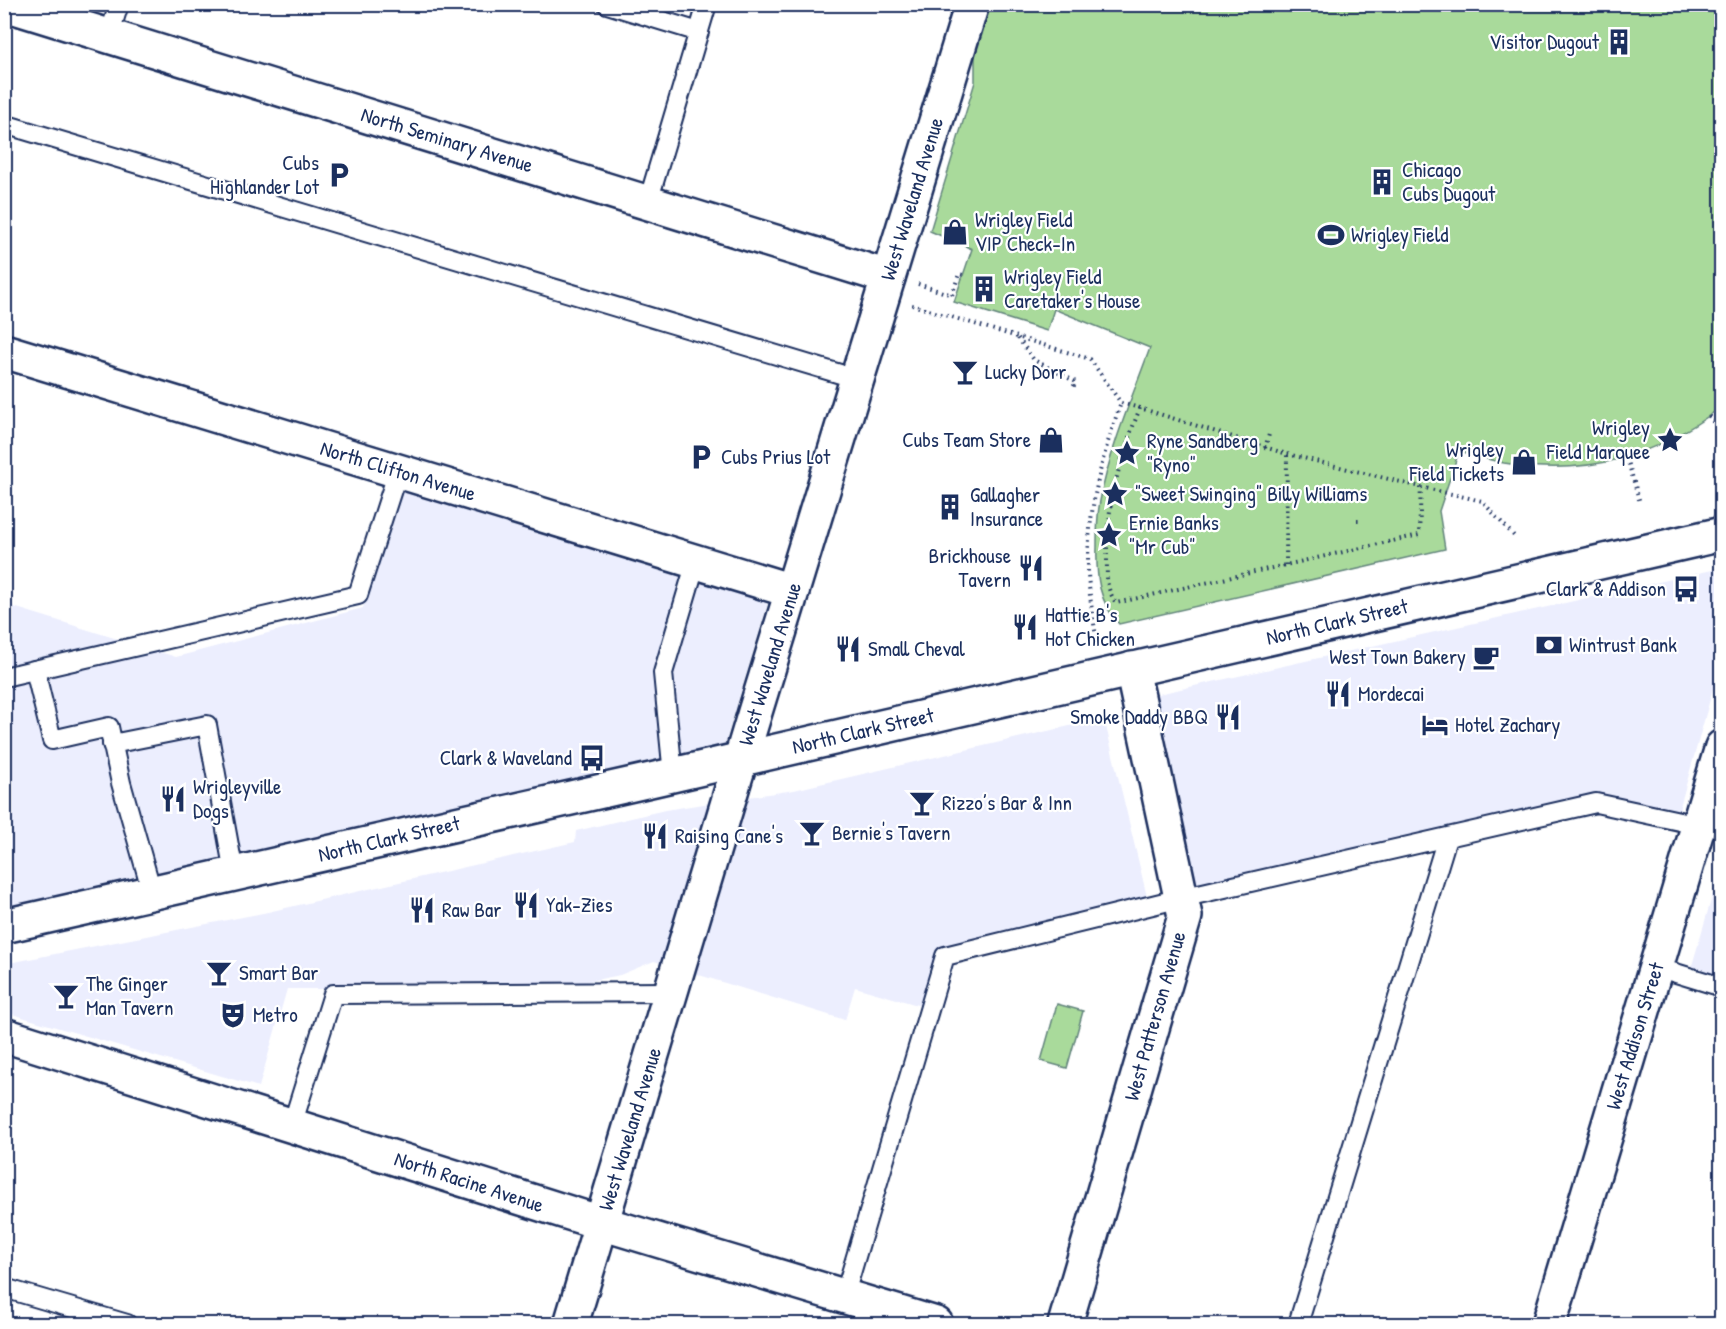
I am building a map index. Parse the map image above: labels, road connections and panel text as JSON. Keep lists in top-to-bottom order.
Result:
{
  "streets": {
    "street": [
      "North Seminary Avenue",
      "West Waveland Avenue",
      "North Clifton Avenue",
      "North Clark Street",
      "West Patterson Avenue",
      "West Addison Street",
      "North Racine Avenue"
    ]
  },
  "crossings": [
    ["North Seminary Avenue", "West Waveland Avenue"],
    ["West Waveland Avenue", "North Clifton Avenue"],
    ["West Waveland Avenue", "North Clark Street"],
    ["West Waveland Avenue", "North Racine Avenue"],
    ["North Clark Street", "West Patterson Avenue"]
  ],
  "places": {
    "building": [
      "Visitor Dugout",
      "Chicago Cubs Dugout",
      "Wrigley Field Caretaker's House",
      "Gallagher Insurance"
    ],
    "parking": ["Cubs Highlander Lot", "Cubs Prius Lot"],
    "shop": ["Wrigley Field VIP Check-In", "Cubs Team Store", "Wrigley Field Tickets"],
    "sports": ["Wrigley Field"],
    "bar": [
      "Lucky Dorr",
      "Rizzo’s Bar & Inn",
      "Bernie's Tavern",
      "Smart Bar",
      "The Ginger Man Tavern"
    ],
    "place": [
      "Wrigley Field Marquee",
      "Ryne Sandberg \"Ryno\"",
      "\"Sweet Swinging\" Billy Williams",
      "Ernie Banks \"Mr Cub\""
    ],
    "restaurant": [
      "Brickhouse Tavern",
      "Hattie B's Hot Chicken",
      "Small Cheval",
      "Mordecai",
      "Smoke Daddy BBQ",
      "Wrigleyville Dogs",
      "Raising Cane's",
      "Yak-Zies",
      "Raw Bar"
    ],
    "bus stop": ["Clark & Addison", "Clark & Waveland"],
    "bank": ["Wintrust Bank"],
    "cafe": ["West Town Bakery"],
    "hotel": ["Hotel Zachary"],
    "theatre": ["Metro"]
  }
}
